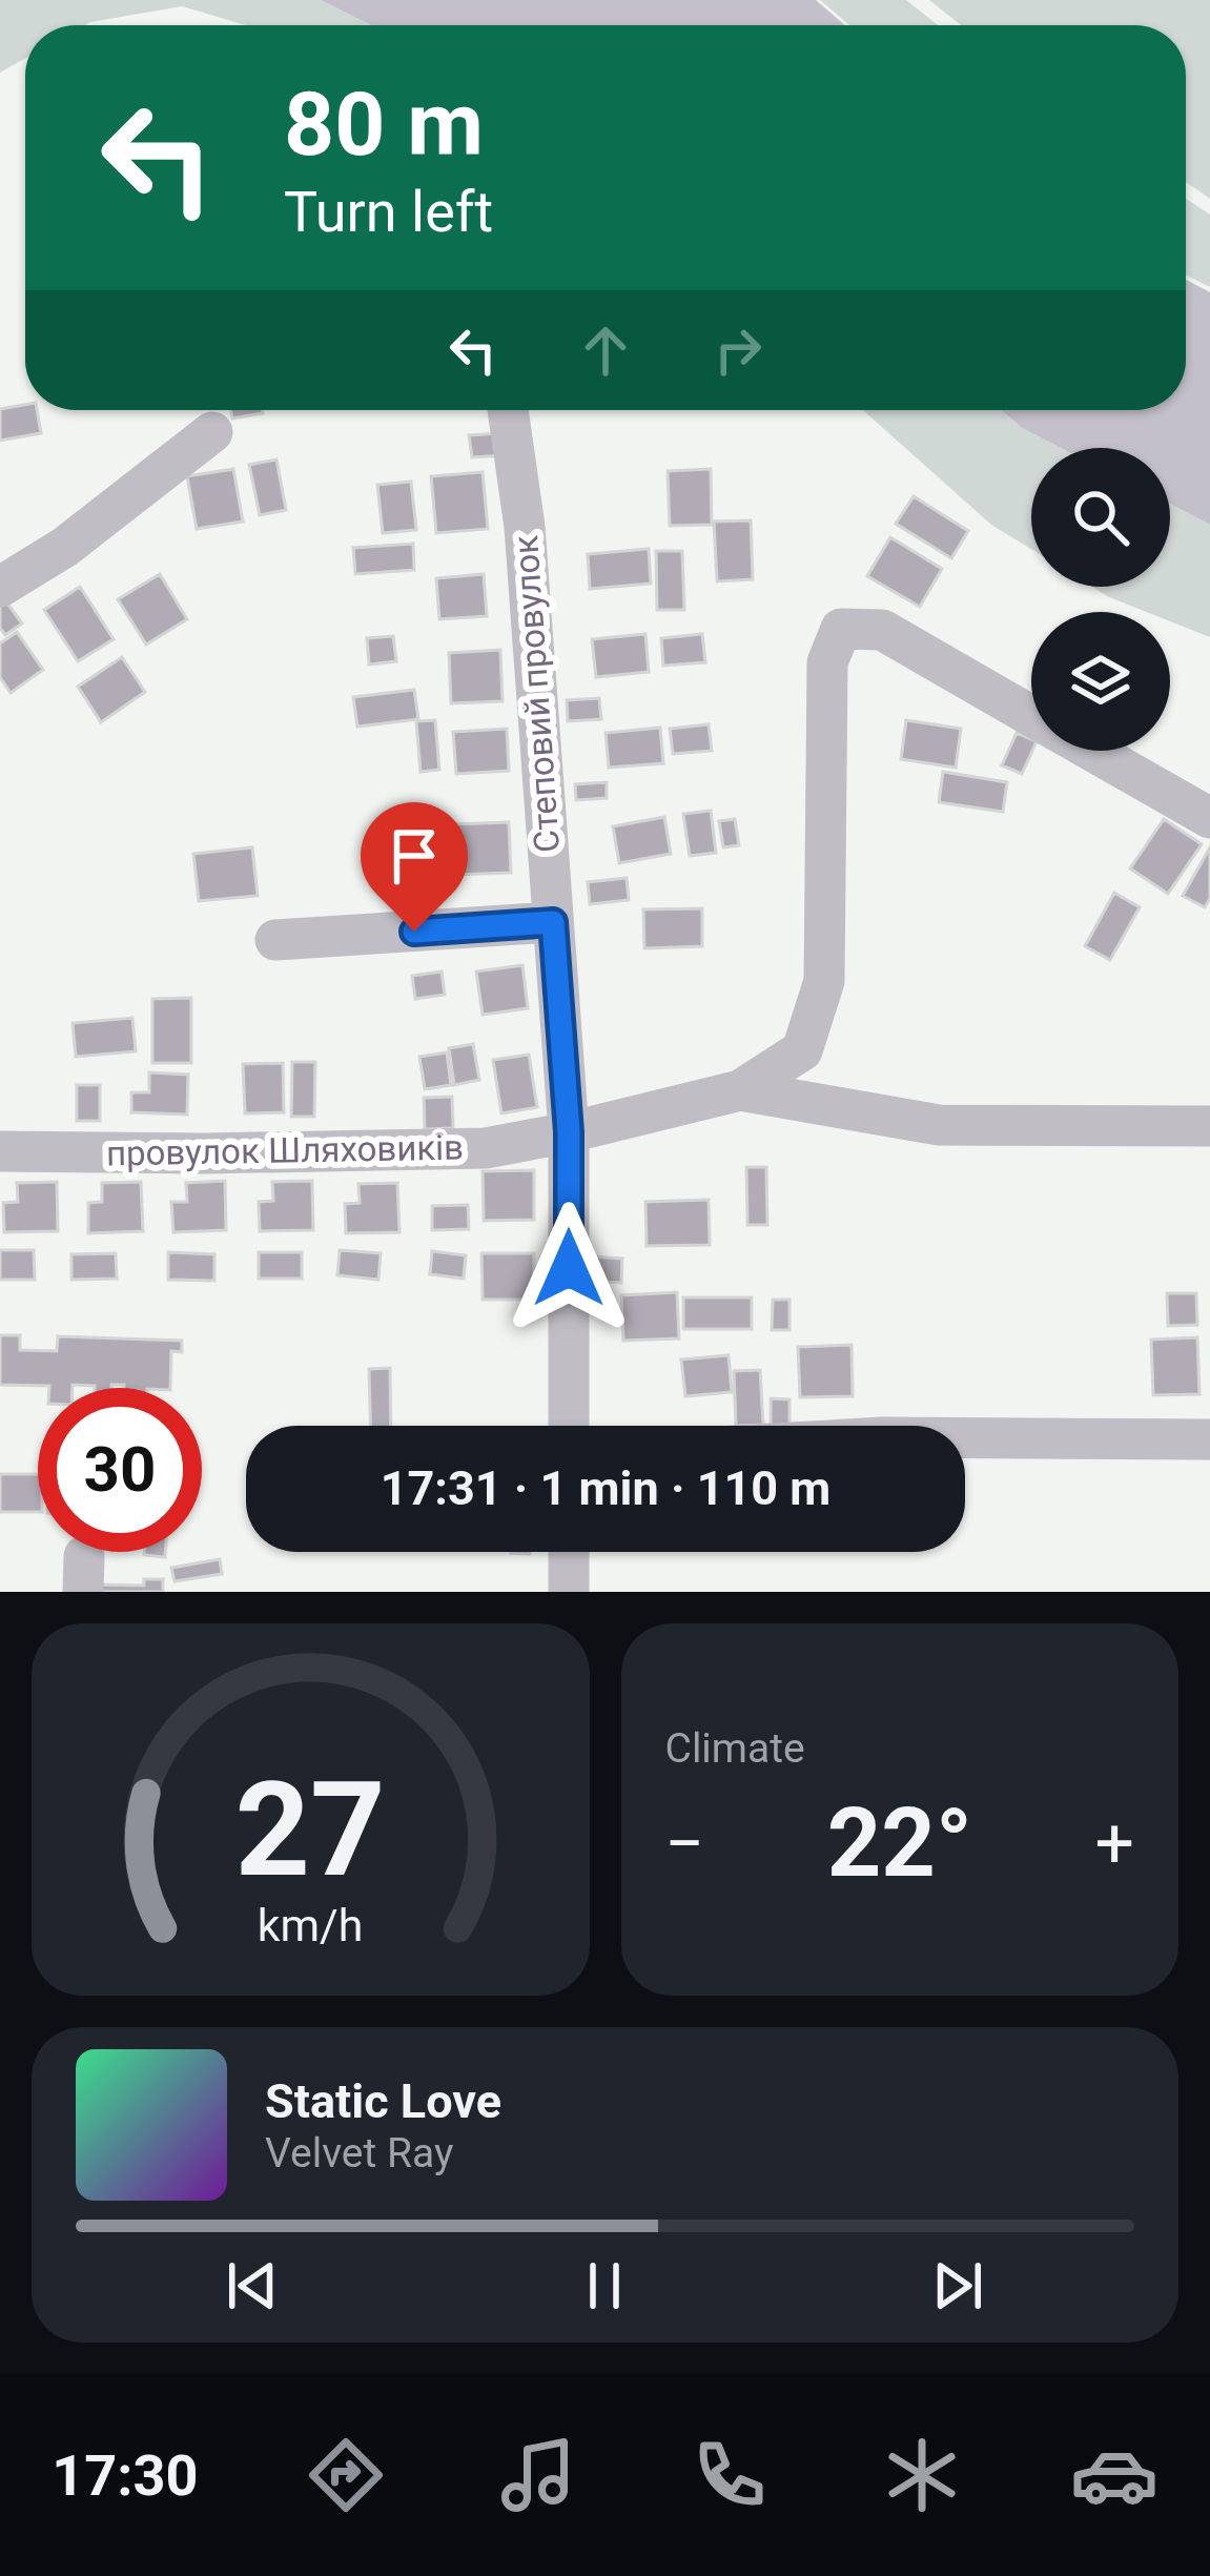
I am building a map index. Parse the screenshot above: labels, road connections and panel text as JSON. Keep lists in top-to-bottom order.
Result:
{
  "streets": {
    "street": ["Степовий провулок", "провулок Шляховиків"]
  },
  "crossings": [
    ["Степовий провулок", "провулок Шляховиків"]
  ],
  "page": {
    "turn": ["80 m", "Turn left"],
    "limit": "30",
    "trip": "17:31 · 1 min · 110 m",
    "tile": "Climate",
    "heat": ["−", "22°", "+"],
    "song": ["Static Love", "Velvet Ray"],
    "tabs": "17:30",
    "gauge": ["27", "km/h"]
  }
}
